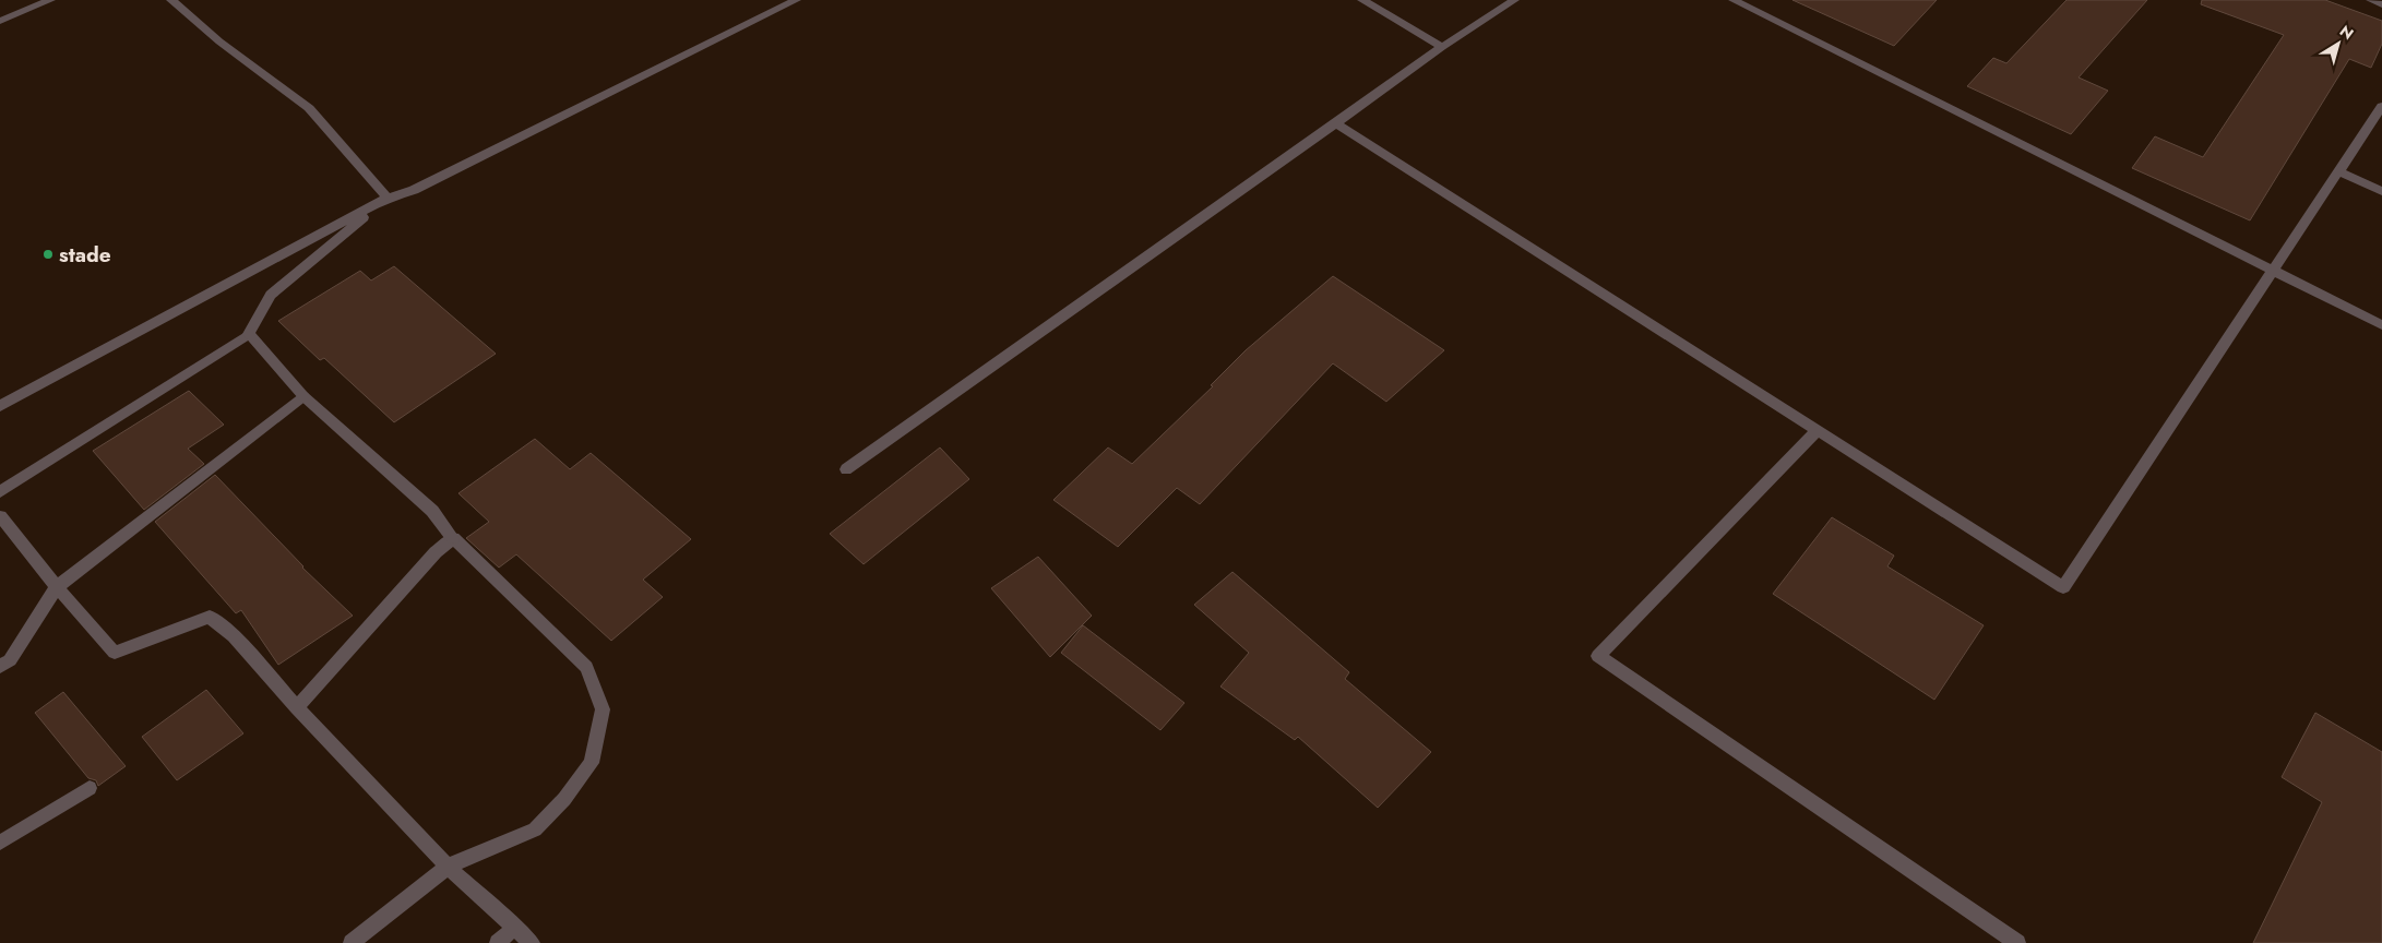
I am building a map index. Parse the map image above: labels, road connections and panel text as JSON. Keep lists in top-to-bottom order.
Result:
{
  "places": ["stade"],
  "north": "top right"
}
